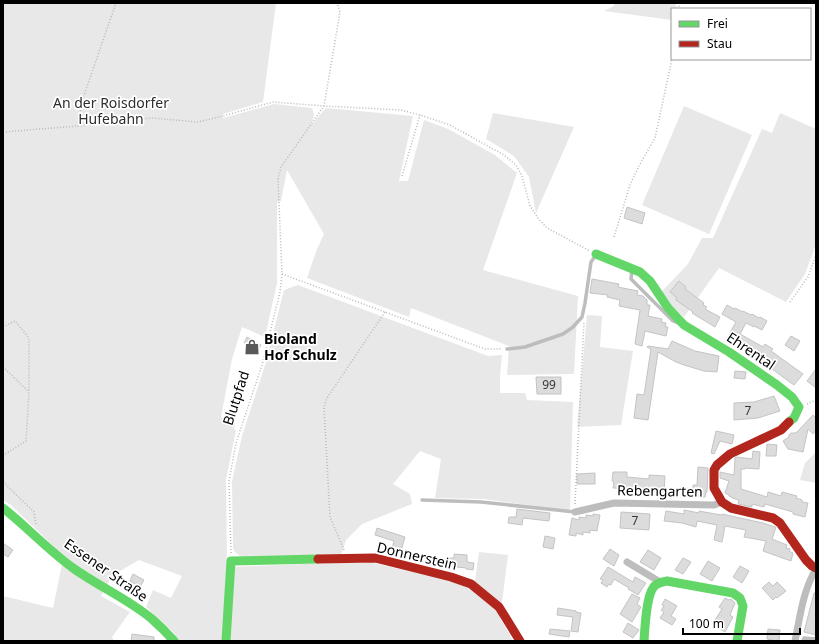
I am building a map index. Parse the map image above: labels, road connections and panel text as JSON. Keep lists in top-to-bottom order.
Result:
{
  "streets": {
    "street": [
      "Ehrental",
      "Rebengarten",
      "Donnerstein",
      "Essener Straße"
    ],
    "path": ["Blutpfad"]
  },
  "crossings": [
    ["Blutpfad", "Donnerstein"]
  ],
  "parks": ["An der Roisdorfer Hufebahn"],
  "places": {
    "shop": ["Bioland Hof Schulz"]
  },
  "house_numbers": ["99", "7", "7"],
  "legend": ["Frei", "Stau"],
  "scale_bar": "100 m"
}
